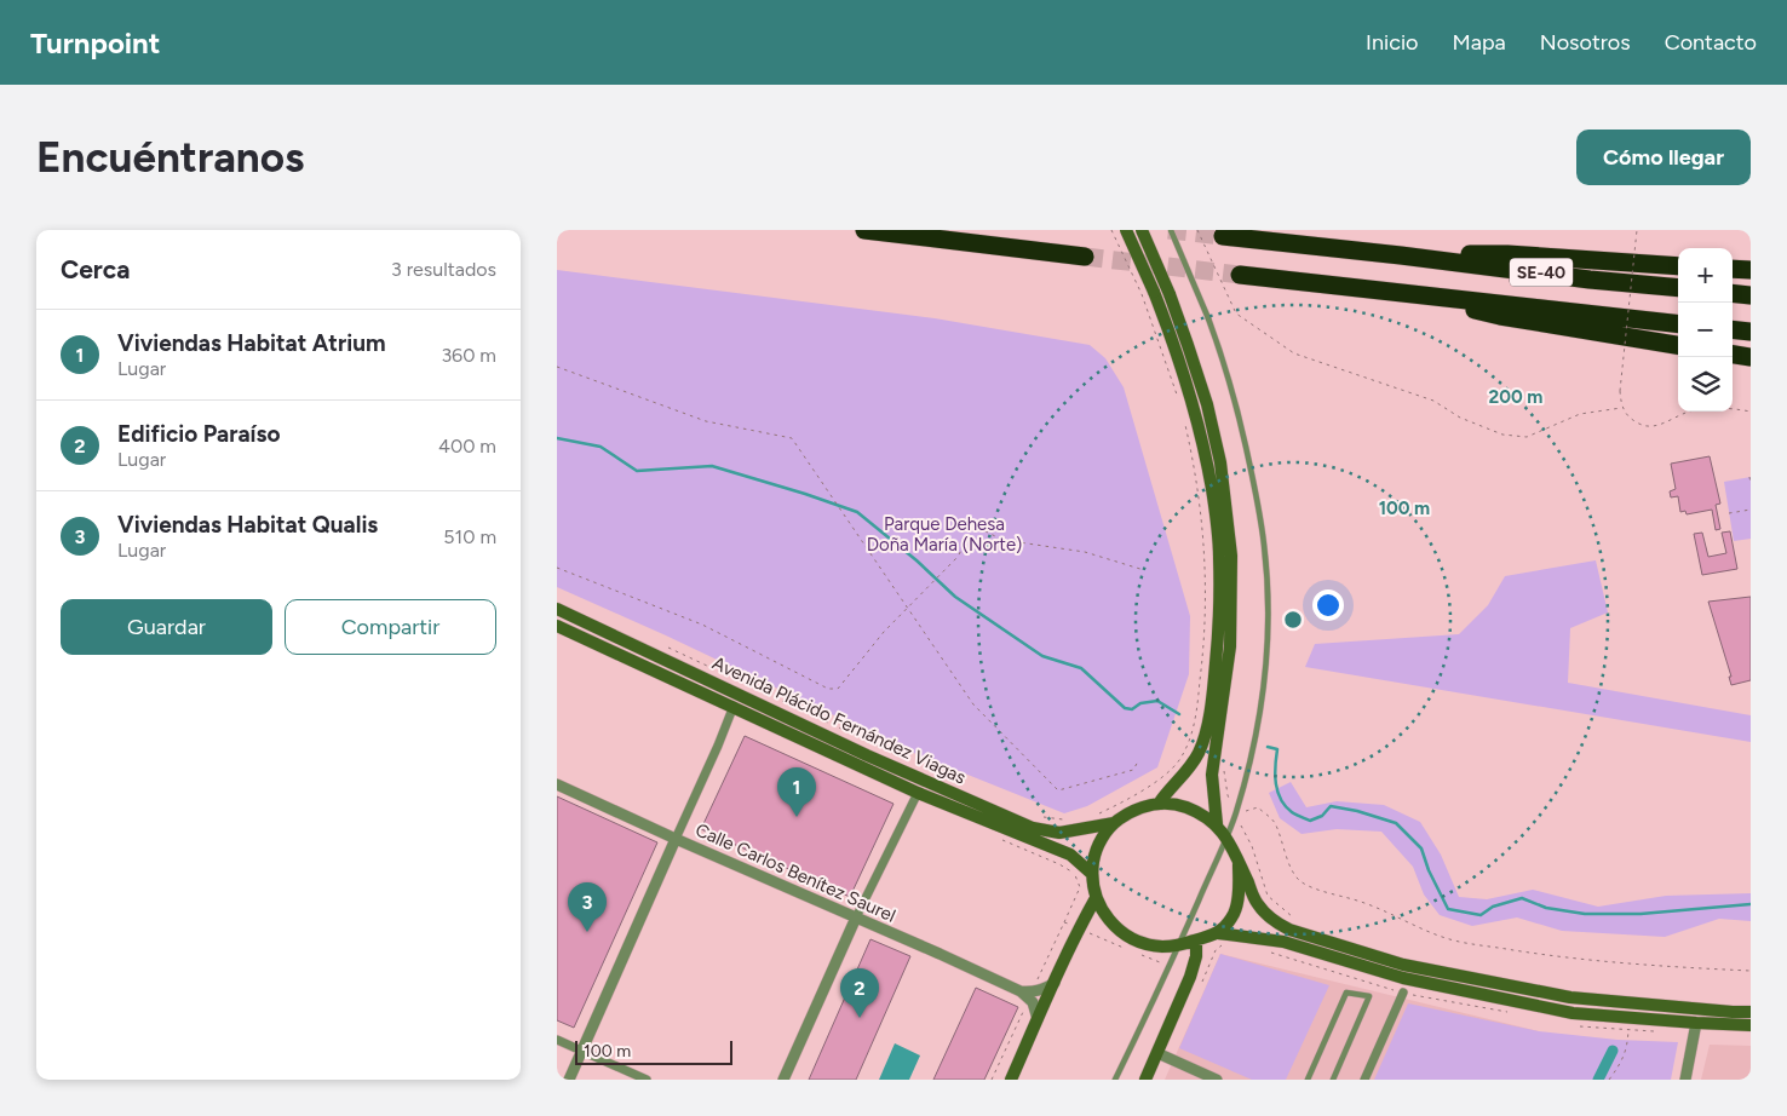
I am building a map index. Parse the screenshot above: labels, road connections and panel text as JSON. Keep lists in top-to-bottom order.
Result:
{
  "streets": {
    "highway": ["SE-40"],
    "main road": ["Avenida Plácido Fernández Viagas"],
    "street": ["Calle Carlos Benítez Saurel"]
  },
  "parks": ["Parque Dehesa Doña María (Norte)"],
  "scale_bar": "100 m",
  "page": {
    "header": "Turnpoint",
    "nav": [
      "Inicio",
      "Mapa",
      "Nosotros",
      "Contacto"
    ],
    "buttons": [
      "Cómo llegar",
      ["Guardar", "Compartir"]
    ],
    "title": "Encuéntranos",
    "heading": ["Cerca", "3 resultados"],
    "map_buttons": ["+", "−"],
    "list": [
      {
        "mark": "1",
        "name": "Viviendas Habitat Atrium",
        "note": "Lugar",
        "value": "360 m"
      },
      {
        "mark": "2",
        "name": "Edificio Paraíso",
        "note": "Lugar",
        "value": "400 m"
      },
      {
        "mark": "3",
        "name": "Viviendas Habitat Qualis",
        "note": "Lugar",
        "value": "510 m"
      }
    ],
    "pins": ["1", "3", "2"],
    "scale": "100 m"
  },
  "rings": ["200 m", "100 m"]
}
